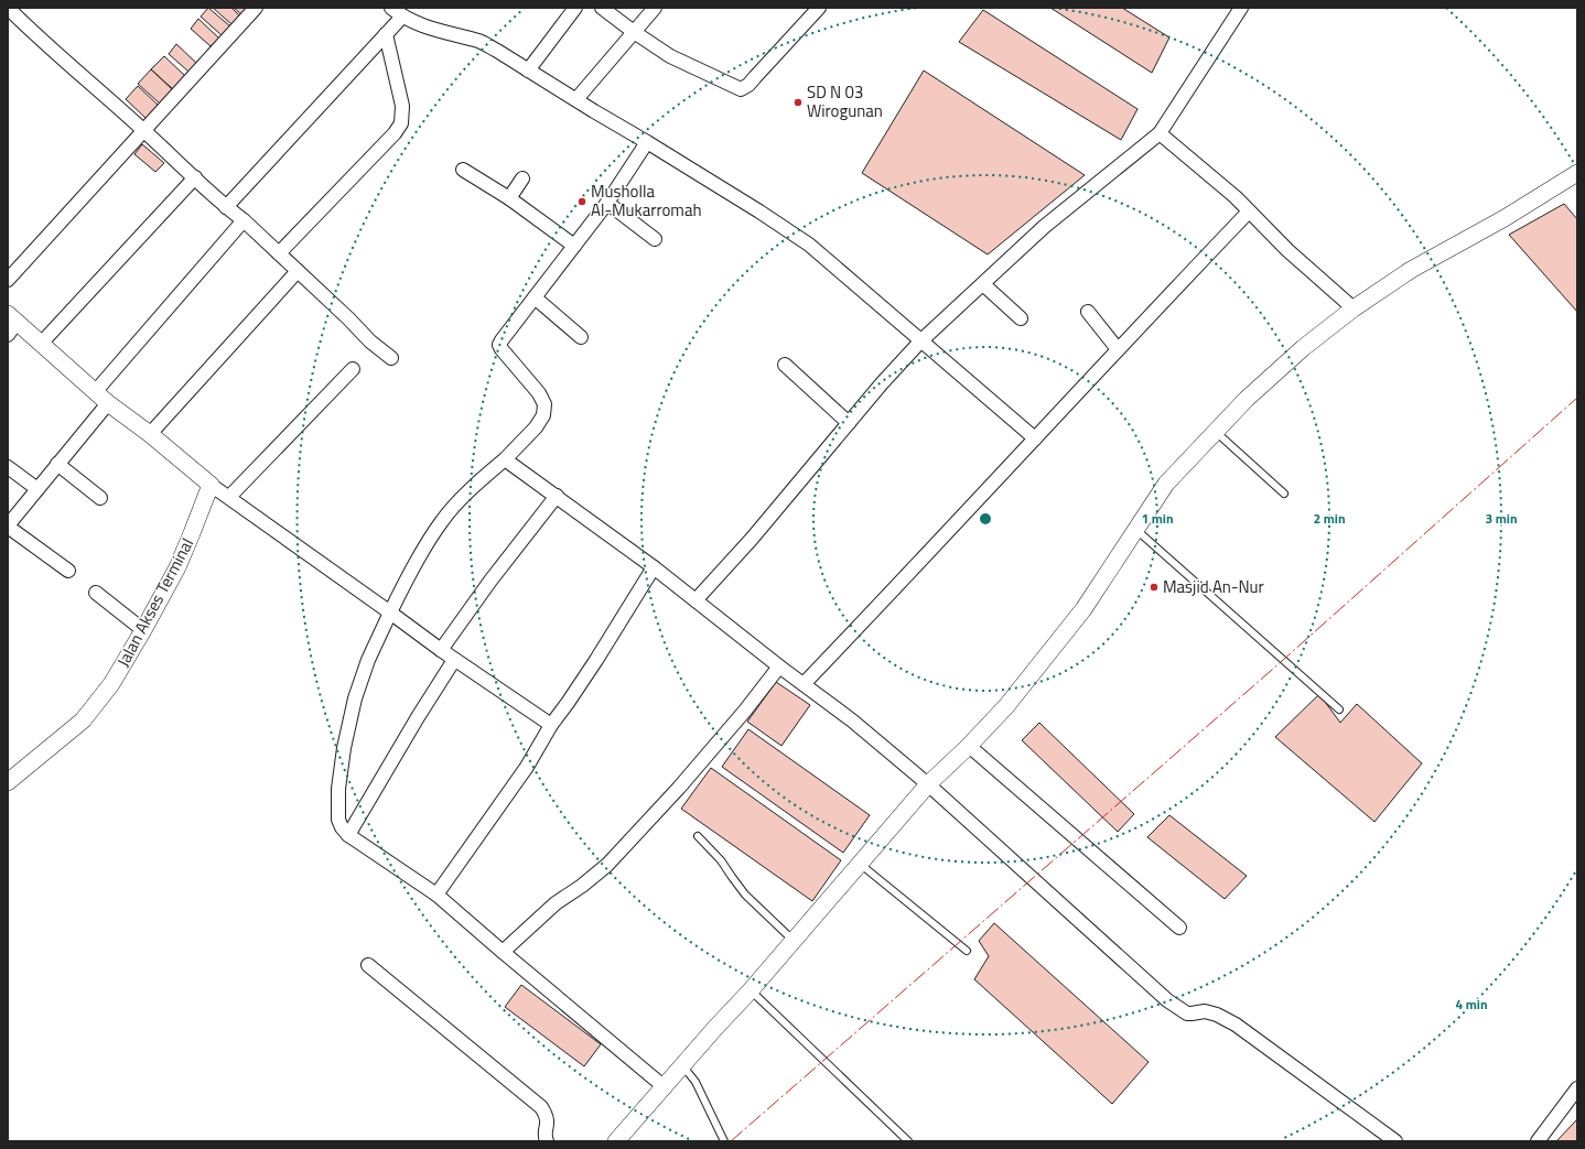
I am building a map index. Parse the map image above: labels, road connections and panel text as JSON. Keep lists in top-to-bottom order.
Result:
{
  "streets": {
    "street": ["Jalan Akses Terminal"]
  },
  "places": ["SD N 03 Wirogunan", "Musholla Al-Mukarromah", "Masjid An-Nur"],
  "rings": [
    "1 min",
    "2 min",
    "3 min",
    "4 min"
  ]
}
